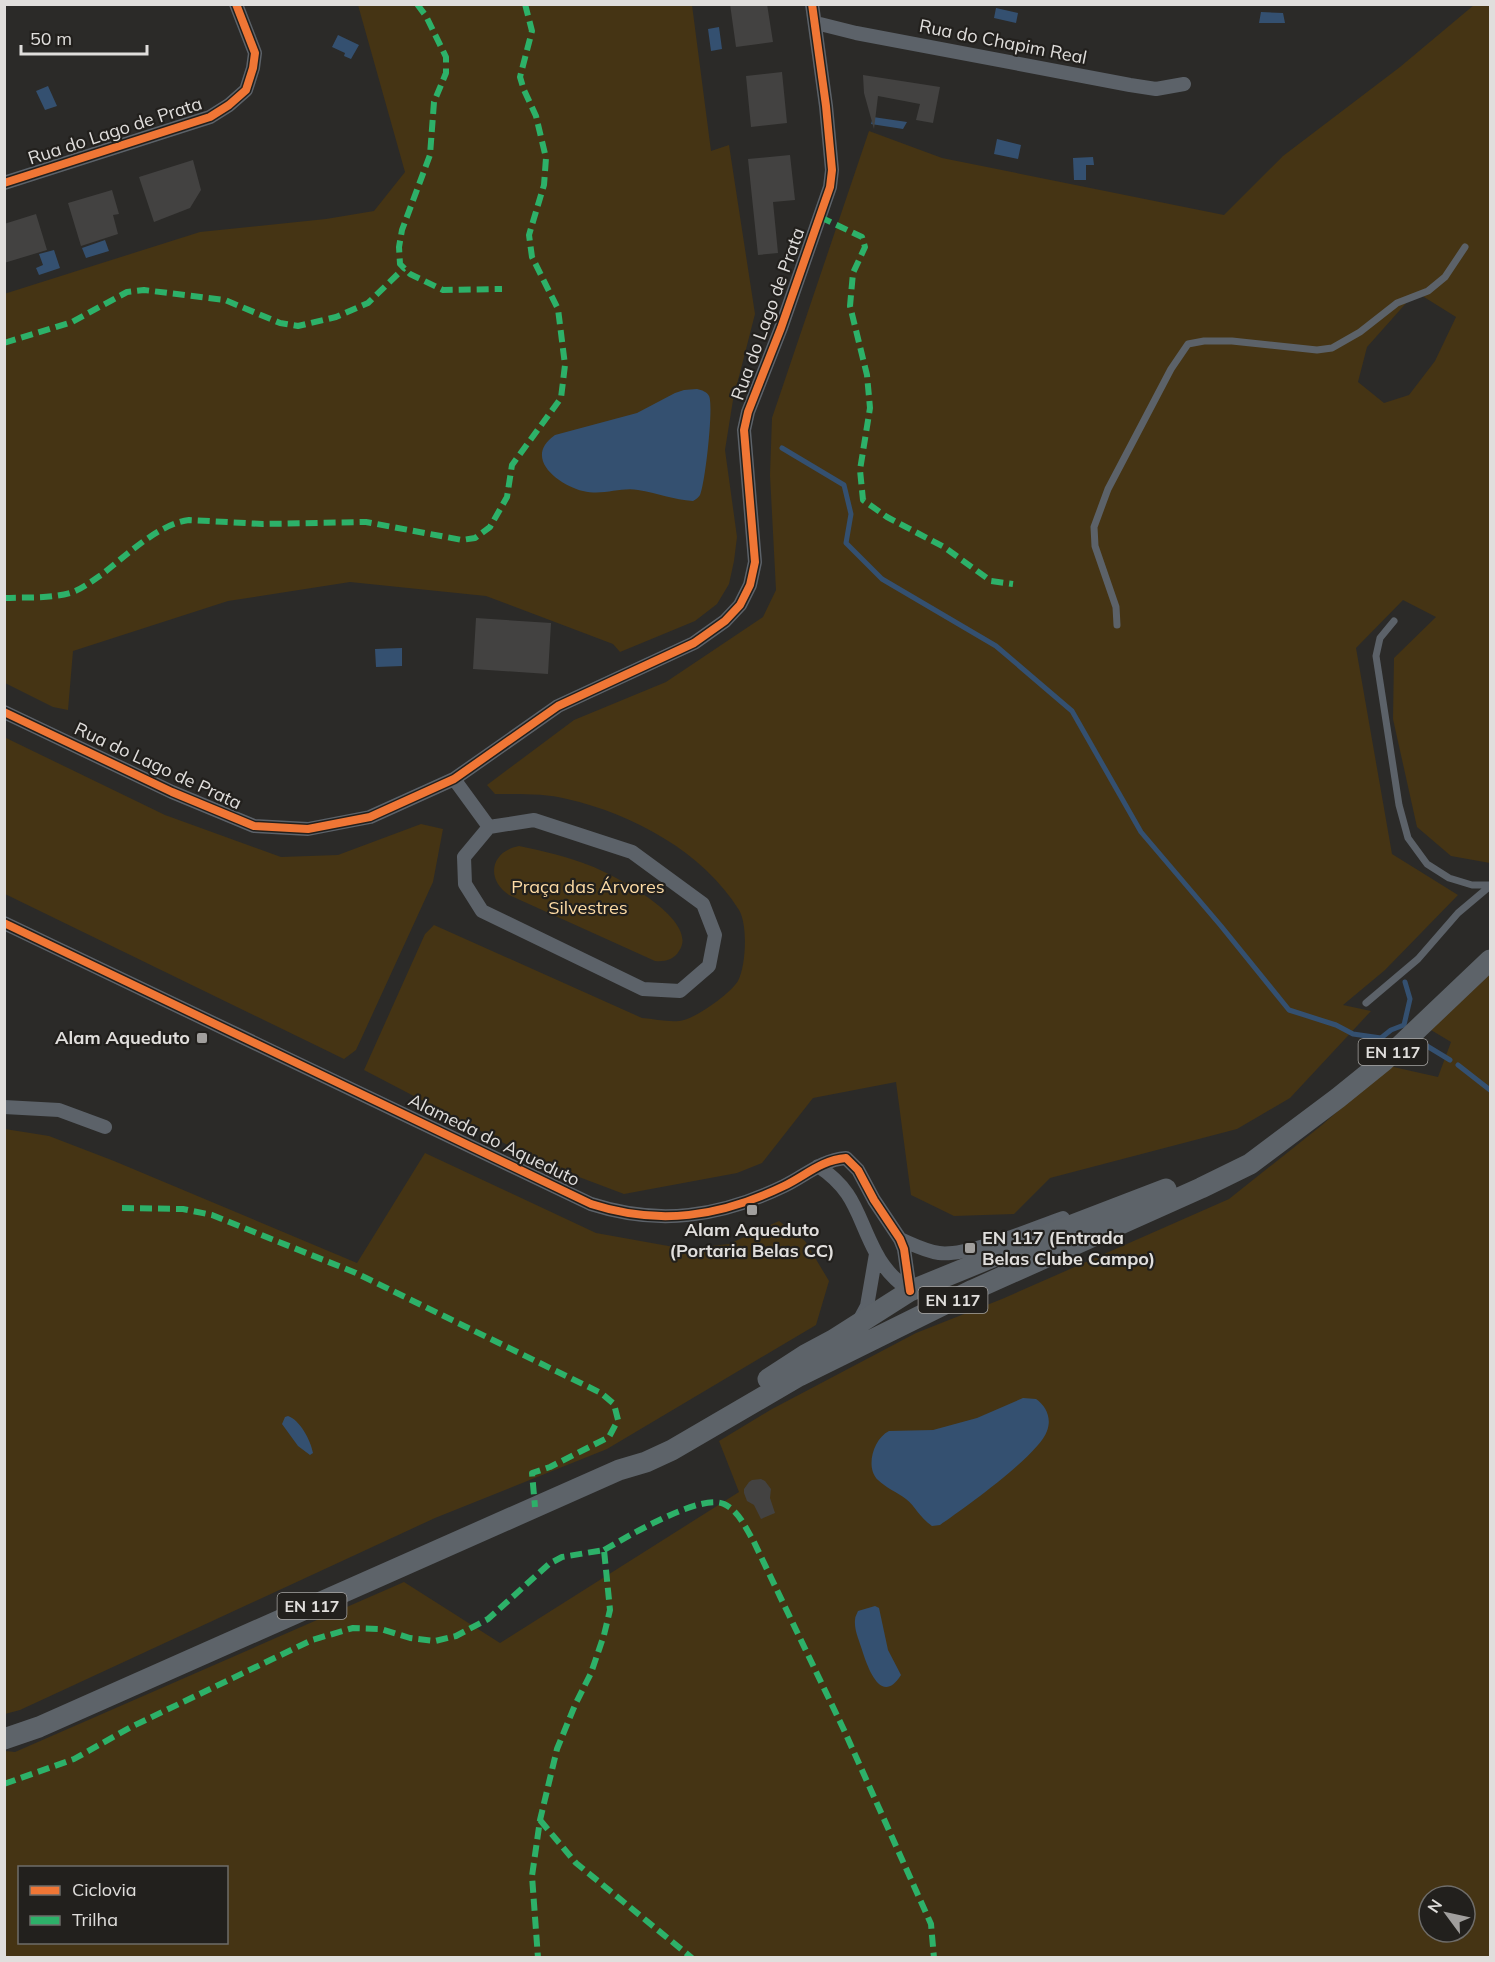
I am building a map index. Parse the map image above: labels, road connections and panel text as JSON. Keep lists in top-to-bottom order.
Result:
{
  "streets": {
    "main road": ["EN 117"],
    "street": ["Rua do Chapim Real", "Rua do Lago de Prata", "Alameda do Aqueduto"]
  },
  "crossings": [
    ["Rua do Chapim Real", "Rua do Lago de Prata"],
    ["EN 117", "Alameda do Aqueduto"]
  ],
  "parks": ["Praça das Árvores Silvestres"],
  "places": {
    "transit": ["Alam Aqueduto", "Alam Aqueduto (Portaria Belas CC)", "EN 117 (Entrada Belas Clube Campo)"]
  },
  "legend": ["Ciclovia", "Trilha"],
  "scale_bar": "50 m",
  "north": "top left"
}
